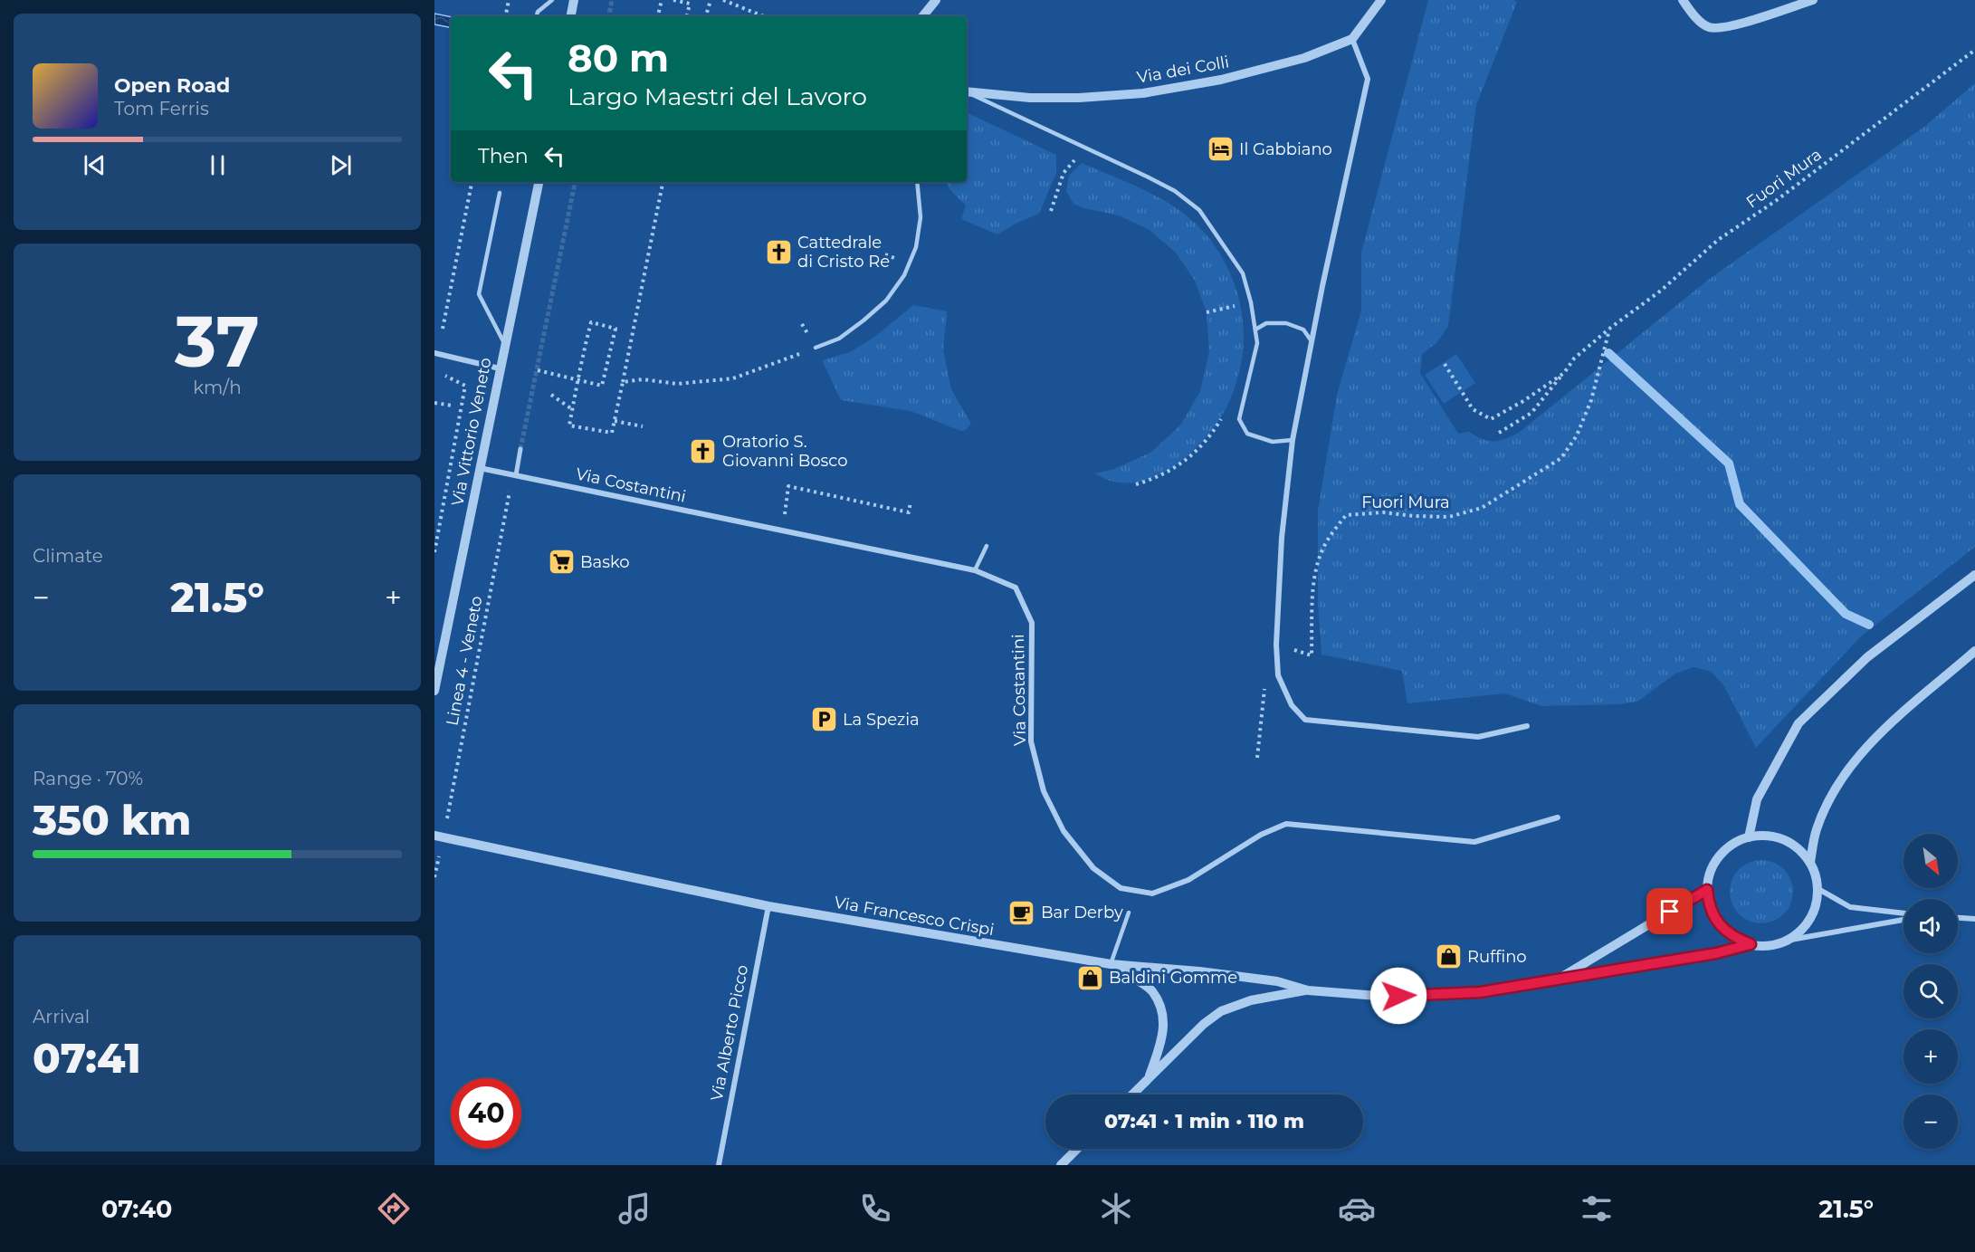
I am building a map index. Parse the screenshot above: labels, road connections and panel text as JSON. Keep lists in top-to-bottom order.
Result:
{
  "streets": {
    "street": [
      "Via dei Colli",
      "Via Vittorio Veneto",
      "Via Costantini",
      "Via Francesco Crispi",
      "Via Alberto Picco"
    ],
    "path": ["Fuori Mura", "Linea 4 - Veneto"]
  },
  "crossings": [
    ["Via Vittorio Veneto", "Via Costantini"],
    ["Via Costantini", "Linea 4 - Veneto"],
    ["Linea 4 - Veneto", "Via Francesco Crispi"],
    ["Via Francesco Crispi", "Via Alberto Picco"]
  ],
  "places": {
    "hotel": ["Il Gabbiano"],
    "church": ["Cattedrale di Cristo Re", "Oratorio S. Giovanni Bosco"],
    "supermarket": ["Basko"],
    "parking": ["La Spezia"],
    "cafe": ["Bar Derby"],
    "shop": ["Ruffino", "Baldini Gomme"]
  },
  "north": "bottom right",
  "page": {
    "turn": ["80 m", "Largo Maestri del Lavoro"],
    "song": ["Open Road", "Tom Ferris"],
    "then": "Then",
    "tile": [
      ["37", "km/h"],
      "Climate",
      ["Range · 70%", "350 km"],
      ["Arrival", "07:41"]
    ],
    "heat": ["−", "21.5°", "+"],
    "map_buttons": ["+", "−"],
    "limit": "40",
    "trip": "07:41 · 1 min · 110 m",
    "tabs": ["07:40", "21.5°"]
  }
}
